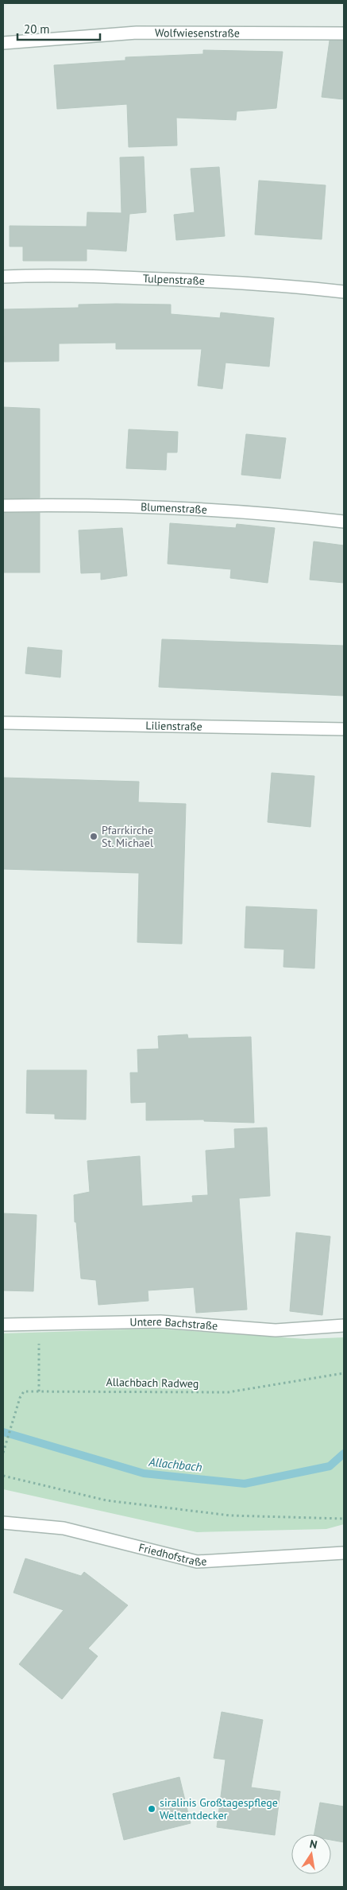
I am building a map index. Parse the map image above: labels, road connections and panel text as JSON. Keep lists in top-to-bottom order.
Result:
{
  "streets": {
    "street": [
      "Wolfwiesenstraße",
      "Tulpenstraße",
      "Blumenstraße",
      "Lilienstraße",
      "Untere Bachstraße",
      "Friedhofstraße"
    ],
    "path": ["Allachbach Radweg"]
  },
  "water": ["Allachbach"],
  "places": ["Pfarrkirche St. Michael", "siralinis Großtagespflege Weltentdecker"],
  "scale_bar": "20 m",
  "north": "top"
}
